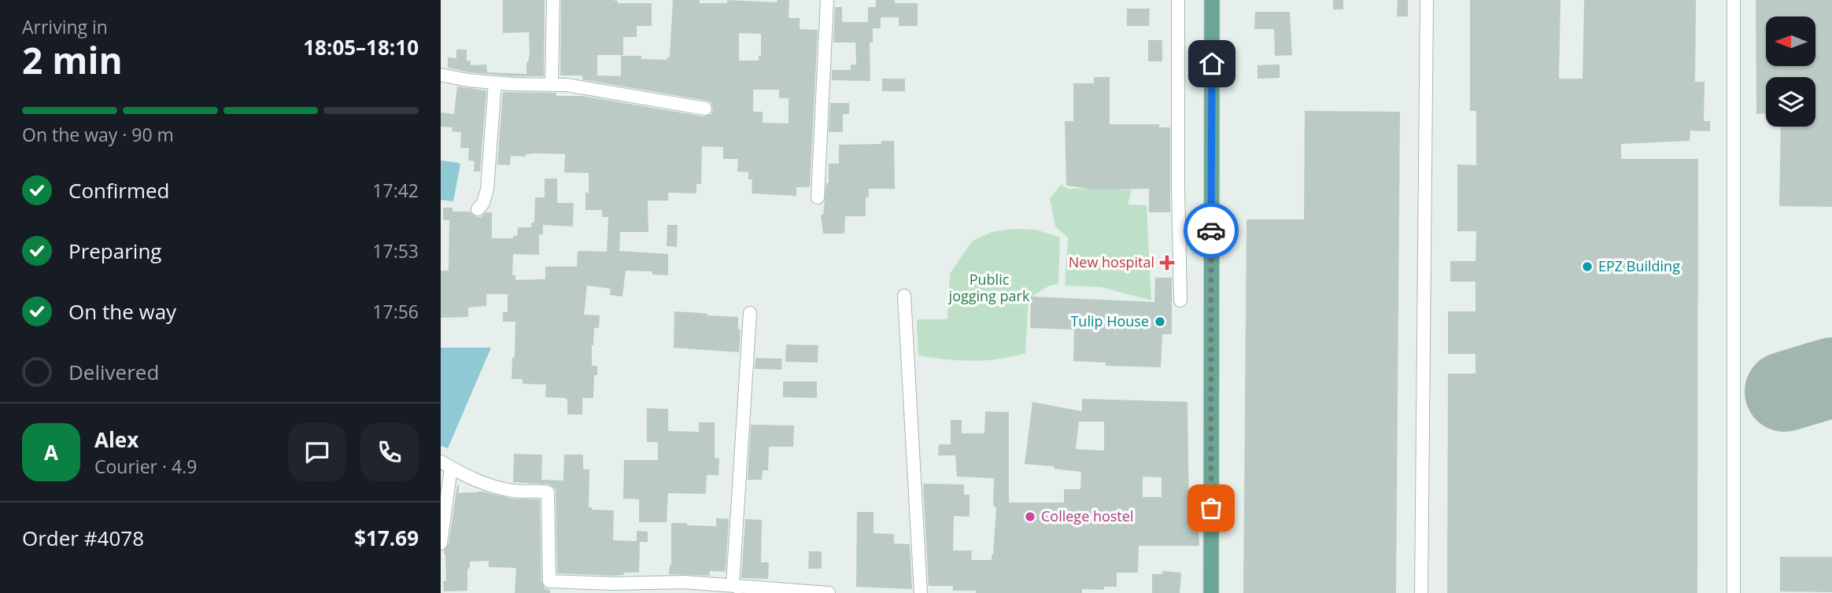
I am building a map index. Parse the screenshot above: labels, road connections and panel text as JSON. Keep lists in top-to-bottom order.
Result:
{
  "parks": ["Public jogging park"],
  "places": {
    "health": ["New hospital"],
    "other": ["EPZ Building", "Tulip House", "College hostel"]
  },
  "north": "left",
  "page": {
    "heading": ["2 min", "Arriving in", "18:05–18:10"],
    "panel": [
      "Alex",
      "Courier · 4.9",
      "Order #4078",
      "$17.69"
    ],
    "bar": "On the way · 90 m",
    "list": [
      ["Confirmed", "17:42"],
      ["Preparing", "17:53"],
      ["On the way", "17:56"],
      "Delivered"
    ],
    "round": "A"
  }
}
